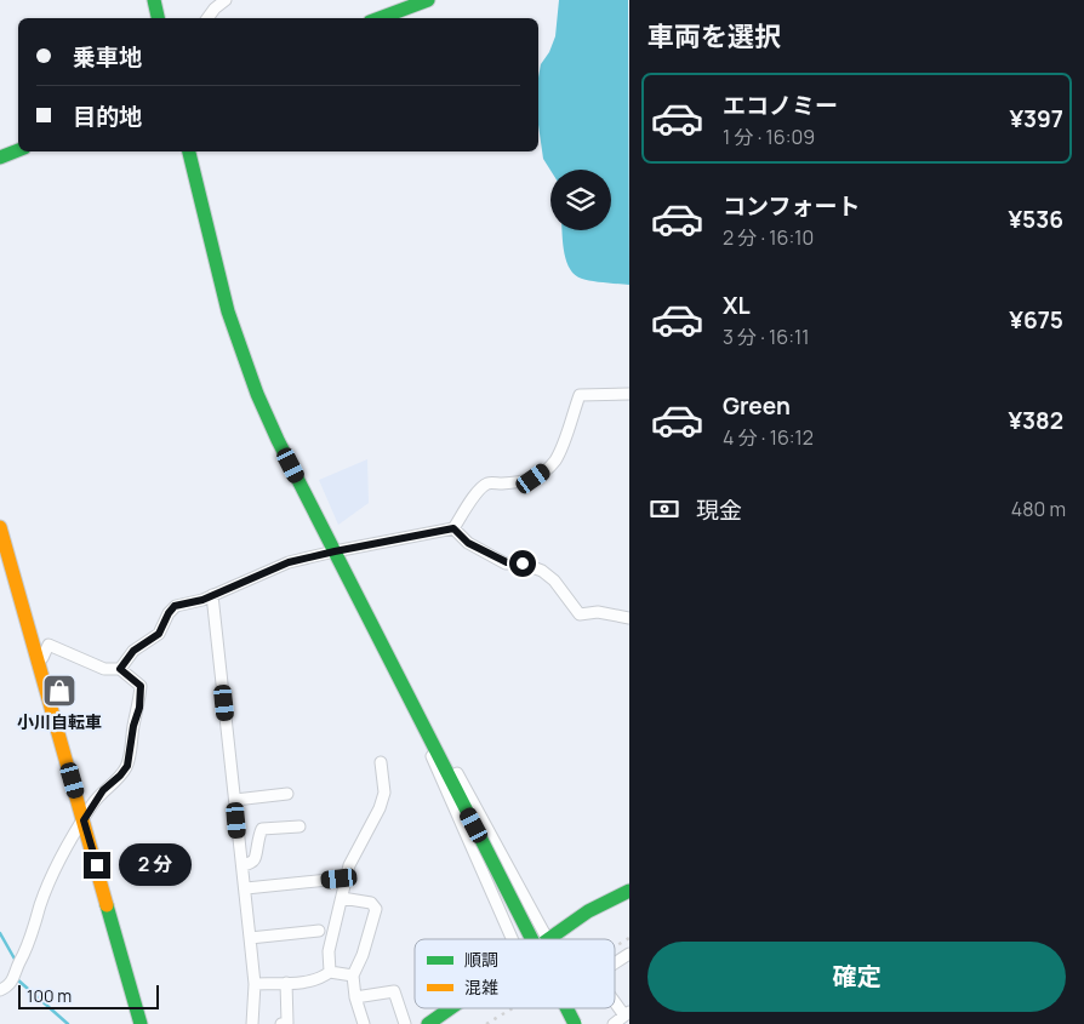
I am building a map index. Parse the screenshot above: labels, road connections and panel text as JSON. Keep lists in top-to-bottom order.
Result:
{
  "places": {
    "shop": ["小川自転車"]
  },
  "legend": ["順調", "混雑"],
  "scale_bar": "100 m",
  "page": {
    "heading": "車両を選択",
    "banner": ["乗車地", "目的地"],
    "list": [
      {
        "name": "エコノミー",
        "note": "1 分 · 16:09",
        "value": "¥397"
      },
      {
        "name": "コンフォート",
        "note": "2 分 · 16:10",
        "value": "¥536"
      },
      {
        "name": "XL",
        "note": "3 分 · 16:11",
        "value": "¥675"
      },
      {
        "name": "Green",
        "note": "4 分 · 16:12",
        "value": "¥382"
      }
    ],
    "pay": ["現金", "480 m"],
    "bubble": "2 分",
    "buttons": "確定",
    "scale": "100 m"
  }
}
